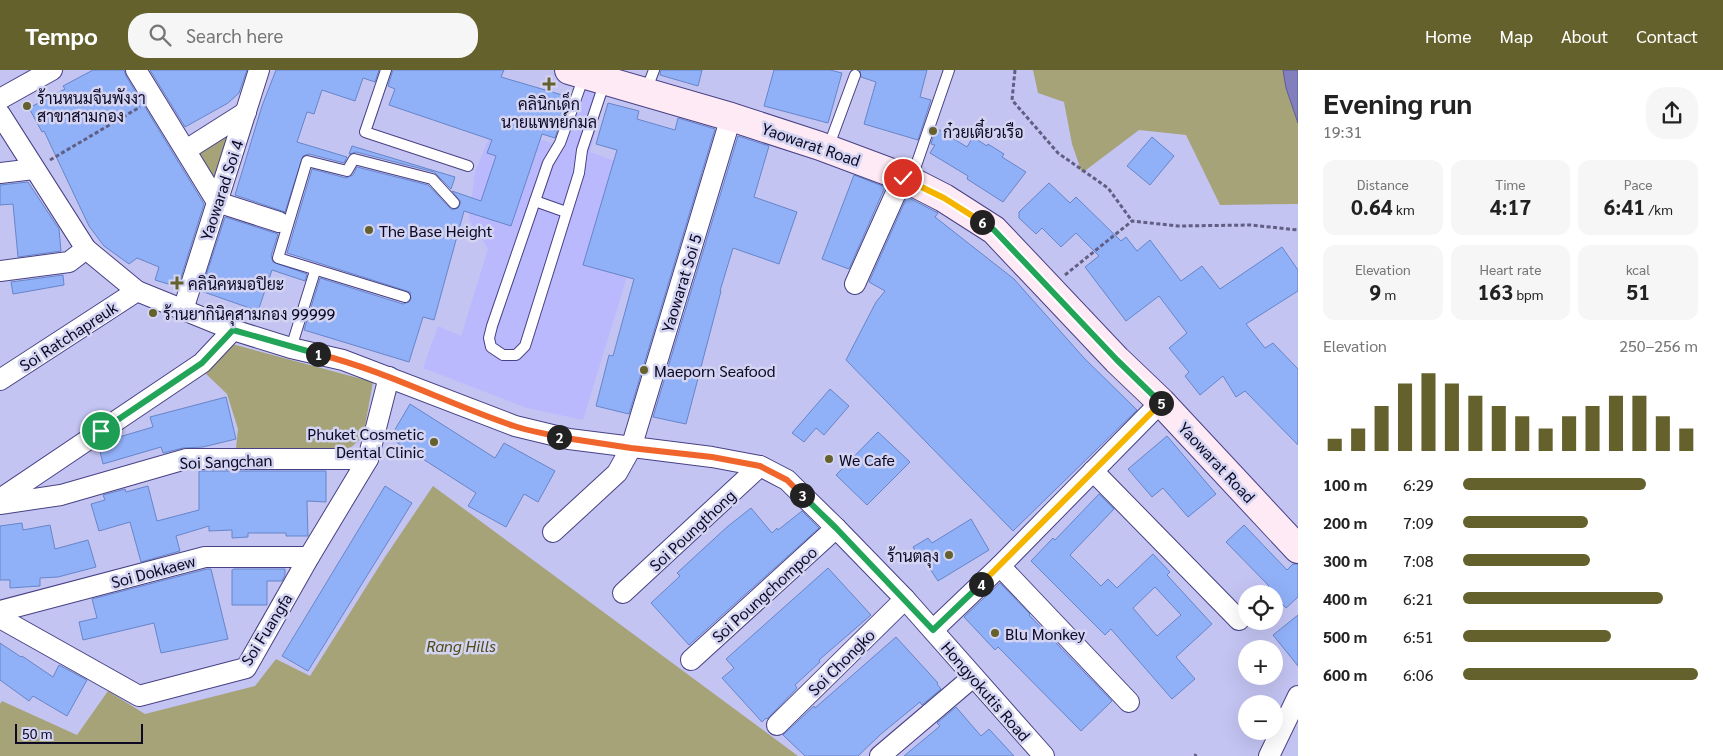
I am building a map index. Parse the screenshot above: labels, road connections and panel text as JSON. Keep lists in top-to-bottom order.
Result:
{
  "streets": {
    "main road": ["Yaowarat Road"],
    "street": [
      "Yaowarad Soi 4",
      "Yaowarat Soi 5",
      "Soi Ratchapreuk",
      "Soi Sangchan",
      "Soi Poungthong",
      "Soi Dokkaew",
      "Soi Poungchompoo",
      "Soi Fuangfa",
      "Soi Chongko",
      "Hongyokutis Road"
    ]
  },
  "crossings": [
    ["Yaowarat Road", "Yaowarat Soi 5"],
    ["Yaowarad Soi 4", "Hongyokutis Road"],
    ["Yaowarat Soi 5", "Hongyokutis Road"],
    ["Soi Ratchapreuk", "Hongyokutis Road"],
    ["Soi Sangchan", "Soi Fuangfa"],
    ["Soi Poungthong", "Hongyokutis Road"],
    ["Soi Dokkaew", "Soi Fuangfa"],
    ["Soi Poungchompoo", "Hongyokutis Road"],
    ["Soi Fuangfa", "Hongyokutis Road"],
    ["Soi Chongko", "Hongyokutis Road"]
  ],
  "parks": ["Rang Hills"],
  "places": {
    "health": ["คลินิกเด็ก นายแพทย์กมล", "คลินิคหมอปิยะ"],
    "other": [
      "ร้านหนมจีนพังงา สาขาสามกอง",
      "ก๋วยเตี๋ยวเรือ",
      "The Base Height",
      "ร้านยากินิคุสามกอง 99999",
      "Maeporn Seafood",
      "Phuket Cosmetic Dental Clinic",
      "We Cafe",
      "ร้านตลุง",
      "Blu Monkey"
    ]
  },
  "scale_bar": "50 m",
  "page": {
    "header": "Tempo",
    "search": "Search here",
    "nav": [
      "Home",
      "Map",
      "About",
      "Contact"
    ],
    "heading": ["Evening run", "19:31"],
    "stats": [
      ["Distance", "0.64 km"],
      ["Time", "4:17"],
      ["Pace", "6:41 /km"],
      ["Elevation", "9 m"],
      ["Heart rate", "163 bpm"],
      ["kcal", "51"]
    ],
    "pins": [
      "6",
      "1",
      "5",
      "2",
      "3",
      "4"
    ],
    "chart": ["Elevation", "250–256 m"],
    "list": [
      {
        "name": "100 m",
        "note": "6:29"
      },
      {
        "name": "200 m",
        "note": "7:09"
      },
      {
        "name": "300 m",
        "note": "7:08"
      },
      {
        "name": "400 m",
        "note": "6:21"
      },
      {
        "name": "500 m",
        "note": "6:51"
      },
      {
        "name": "600 m",
        "note": "6:06"
      }
    ],
    "map_buttons": ["+", "−"],
    "scale": "50 m"
  }
}
